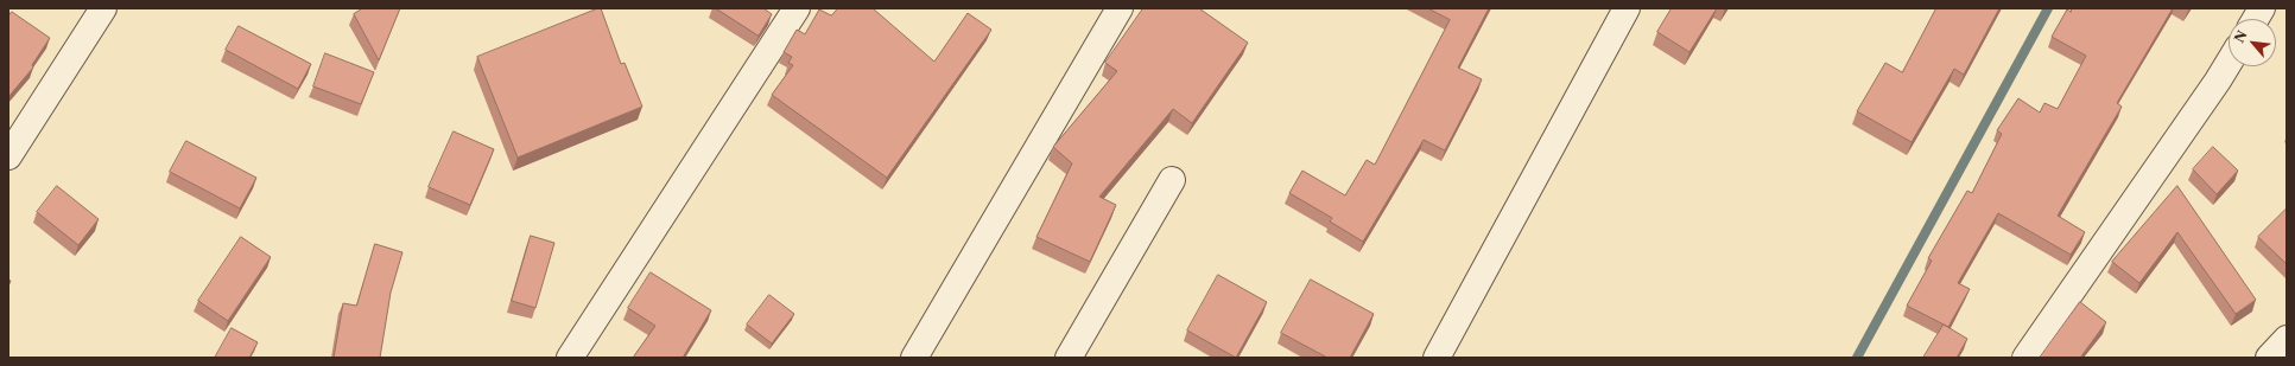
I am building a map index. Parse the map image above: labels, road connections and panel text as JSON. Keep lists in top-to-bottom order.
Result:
{
  "north": "top left"
}
